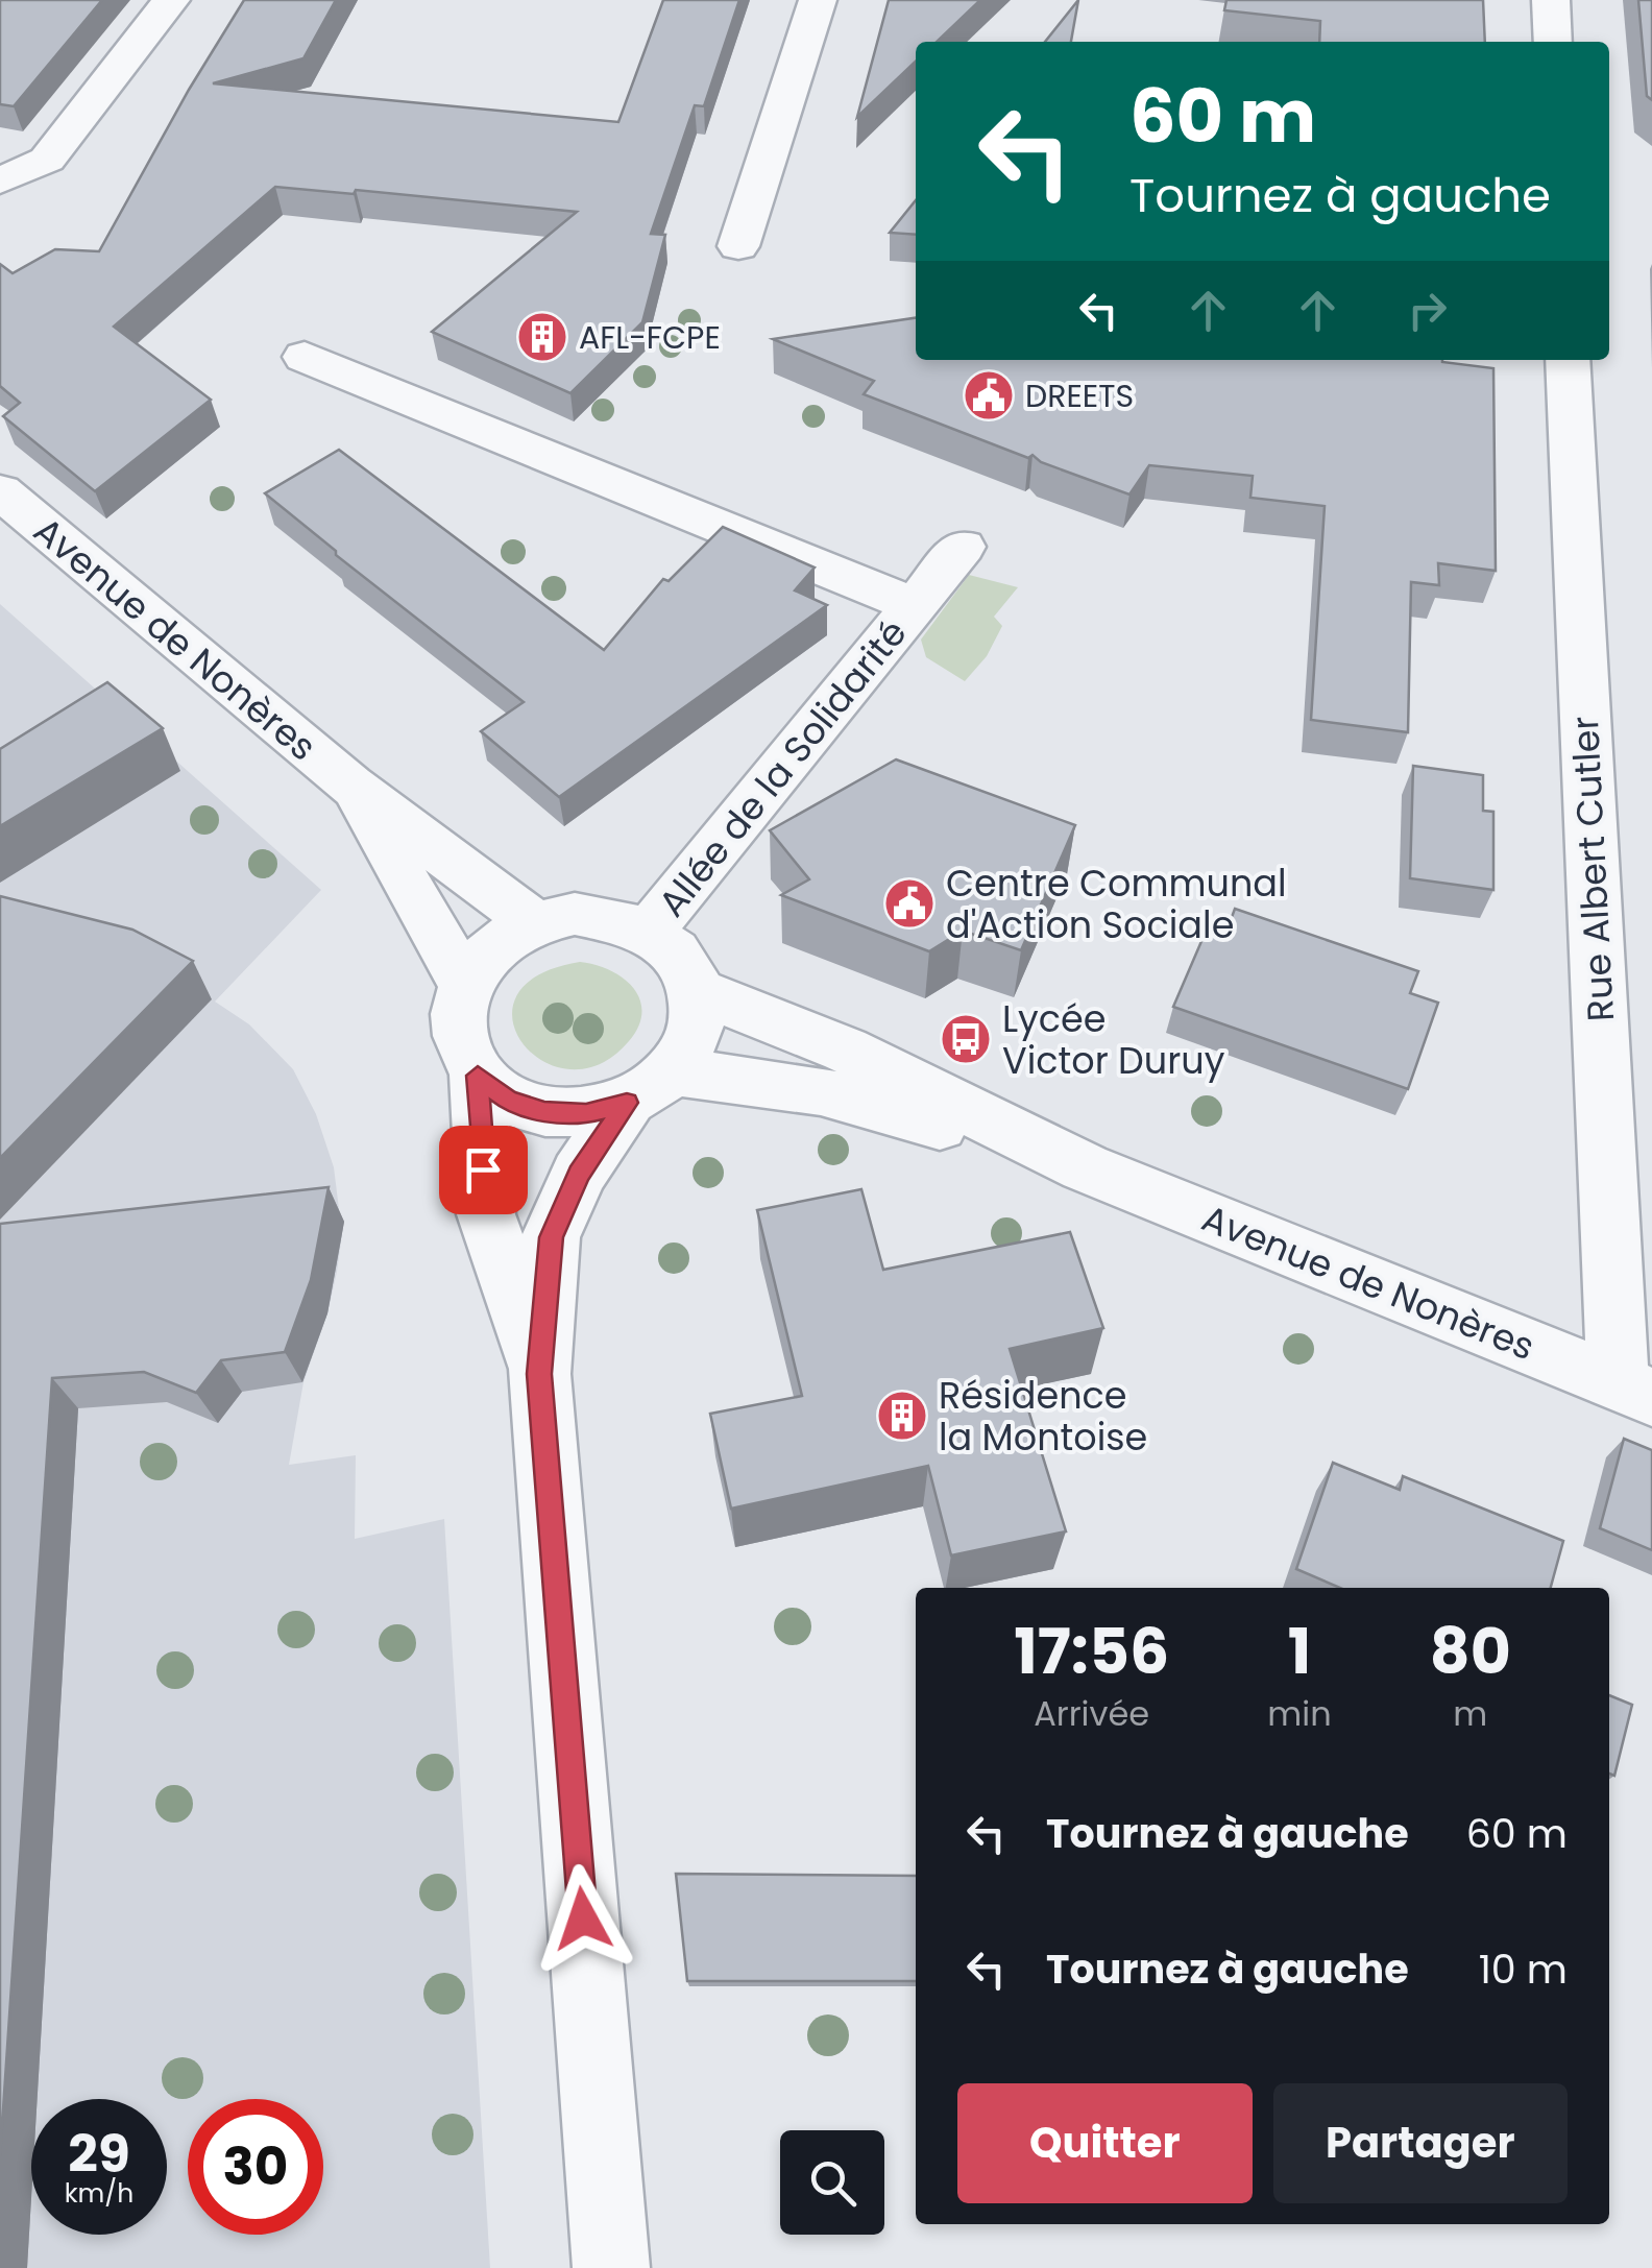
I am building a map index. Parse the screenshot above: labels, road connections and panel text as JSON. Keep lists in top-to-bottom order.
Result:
{
  "streets": {
    "street": ["Avenue de Nonères", "Allée de la Solidarité", "Rue Albert Cutler"]
  },
  "crossings": [
    ["Avenue de Nonères", "Allée de la Solidarité"],
    ["Avenue de Nonères", "Rue Albert Cutler"]
  ],
  "places": {
    "building": ["AFL-FCPE", "Résidence la Montoise"],
    "public building": ["DREETS", "Centre Communal d'Action Sociale"],
    "bus stop": ["Lycée Victor Duruy"]
  },
  "page": {
    "turn": ["60 m", "Tournez à gauche"],
    "eta": [
      "17:56",
      "Arrivée",
      "1",
      "min",
      "80",
      "m"
    ],
    "list": [
      {
        "name": "Tournez à gauche",
        "value": "60 m"
      },
      {
        "name": "Tournez à gauche",
        "value": "10 m"
      }
    ],
    "buttons": ["Quitter", "Partager"],
    "speed": "29 km/h",
    "limit": "30"
  }
}
